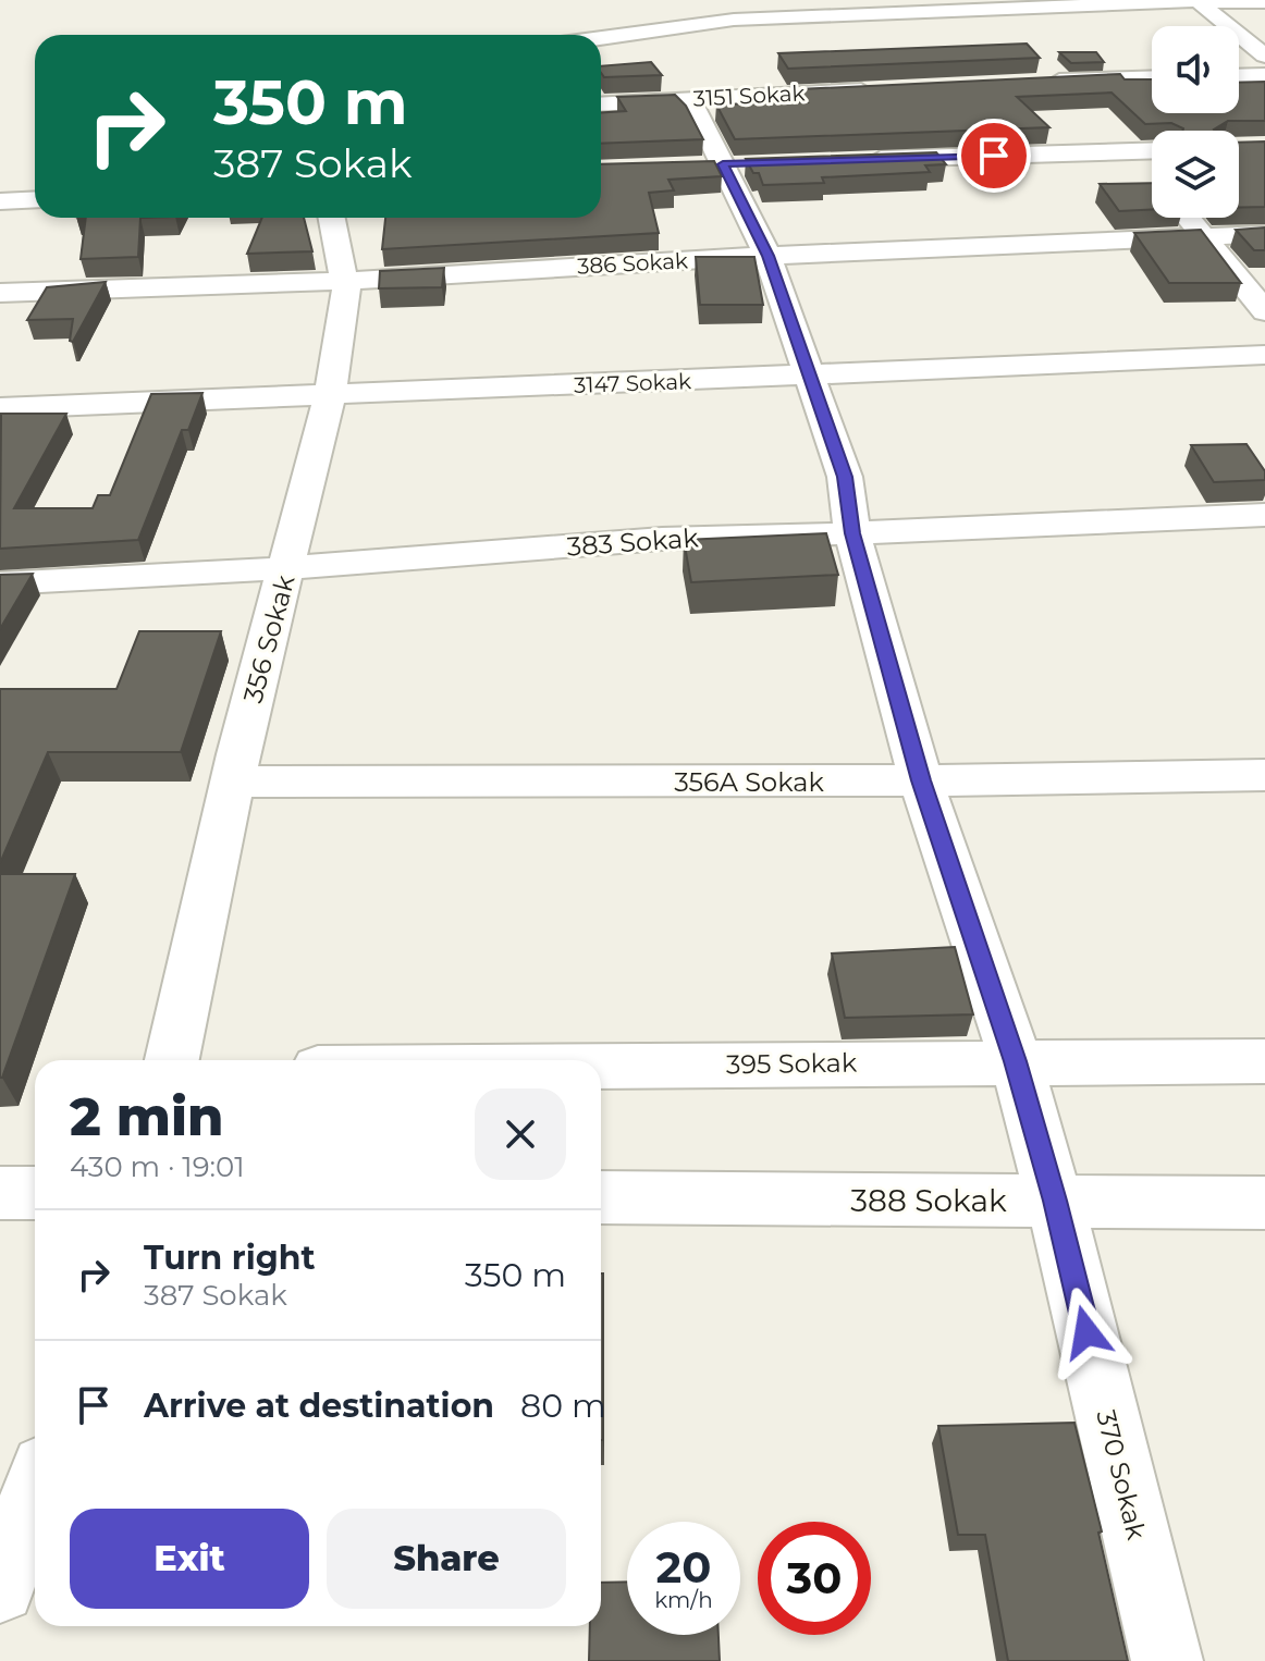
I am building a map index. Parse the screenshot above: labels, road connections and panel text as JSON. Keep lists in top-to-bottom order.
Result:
{
  "streets": {
    "street": [
      "3151 Sokak",
      "386 Sokak",
      "3147 Sokak",
      "383 Sokak",
      "356 Sokak",
      "356A Sokak",
      "395 Sokak",
      "388 Sokak",
      "370 Sokak"
    ]
  },
  "crossings": [
    ["3151 Sokak", "370 Sokak"],
    ["386 Sokak", "356 Sokak"],
    ["386 Sokak", "370 Sokak"],
    ["3147 Sokak", "356 Sokak"],
    ["3147 Sokak", "370 Sokak"],
    ["383 Sokak", "356 Sokak"],
    ["383 Sokak", "370 Sokak"],
    ["356 Sokak", "356A Sokak"],
    ["356A Sokak", "370 Sokak"],
    ["395 Sokak", "370 Sokak"],
    ["388 Sokak", "370 Sokak"]
  ],
  "page": {
    "turn": ["350 m", "387 Sokak"],
    "heading": ["2 min", "430 m · 19:01"],
    "list": [
      {
        "name": "Turn right",
        "note": "387 Sokak",
        "value": "350 m"
      },
      {
        "name": "Arrive at destination",
        "value": "80 m"
      }
    ],
    "buttons": ["Exit", "Share"],
    "speed": "20 km/h",
    "limit": "30"
  }
}
